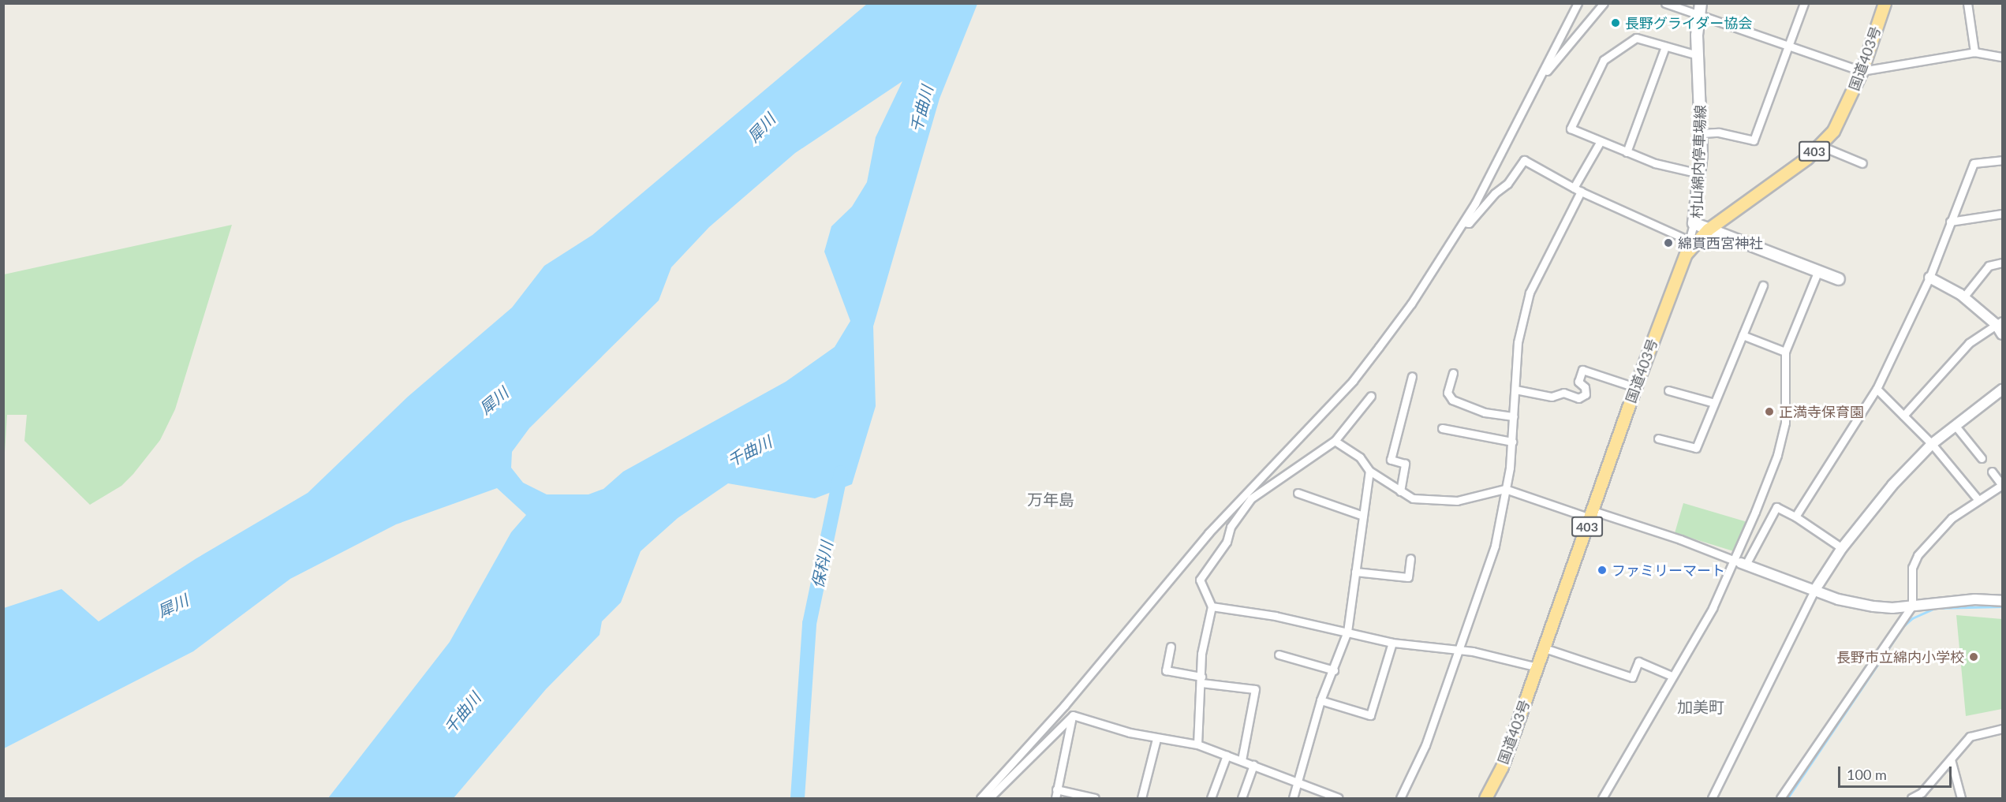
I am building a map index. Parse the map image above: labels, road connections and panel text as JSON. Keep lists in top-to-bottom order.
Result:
{
  "streets": {
    "highway": ["国道403号", "403"],
    "main road": ["村山綿内停車場線"]
  },
  "crossings": [
    ["国道403号", "村山綿内停車場線"]
  ],
  "districts": ["万年島", "加美町"],
  "water": ["千曲川", "犀川", "保科川"],
  "places": [
    "長野グライダー協会",
    "綿貫西宮神社",
    "正満寺保育園",
    "ファミリーマート",
    "長野市立綿内小学校"
  ],
  "scale_bar": "100 m"
}
